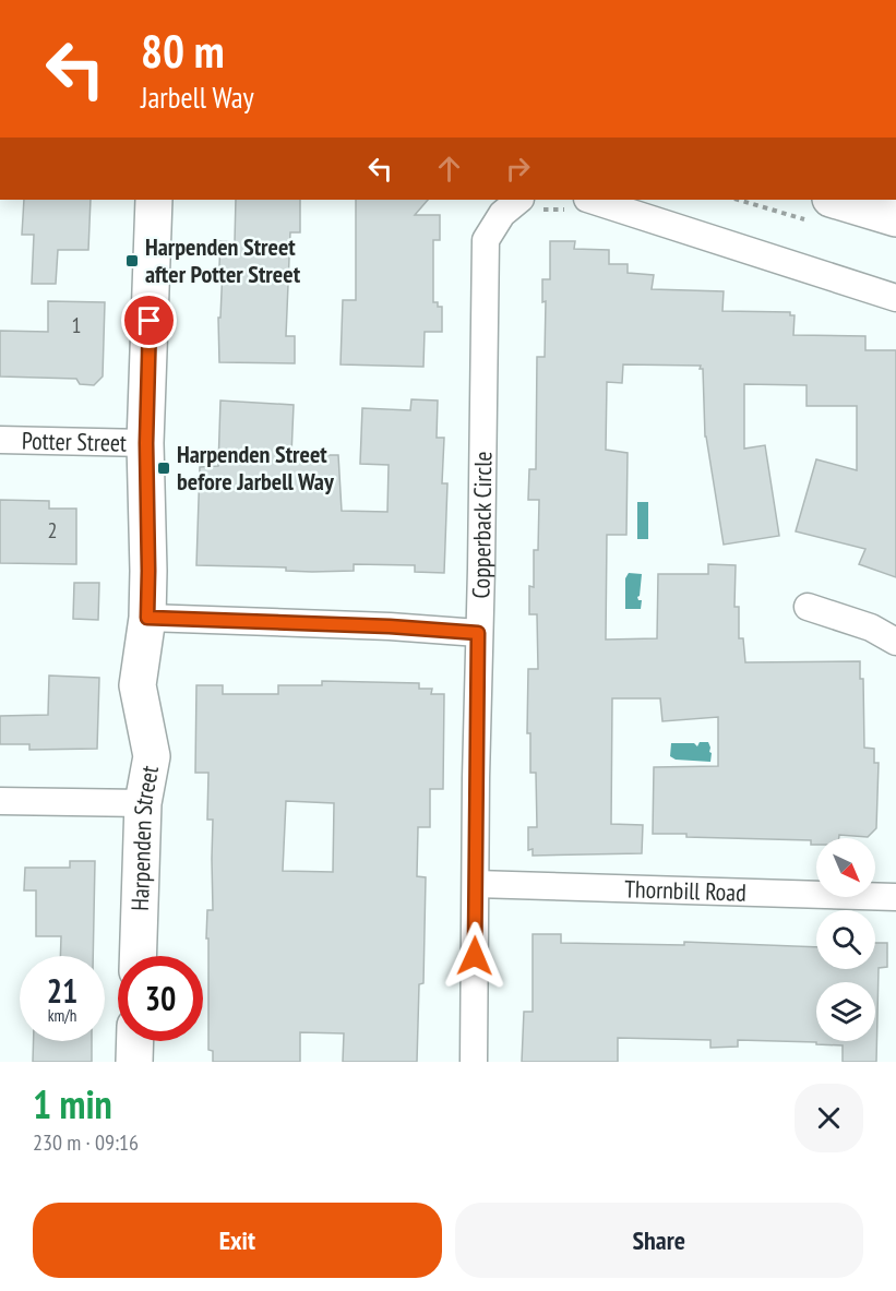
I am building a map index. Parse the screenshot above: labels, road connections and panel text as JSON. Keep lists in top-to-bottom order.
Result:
{
  "streets": {
    "street": [
      "Potter Street",
      "Copperback Circle",
      "Harpenden Street",
      "Thornbill Road"
    ]
  },
  "crossings": [
    ["Potter Street", "Harpenden Street"],
    ["Copperback Circle", "Thornbill Road"]
  ],
  "places": {
    "transit": ["Harpenden Street after Potter Street", "Harpenden Street before Jarbell Way"]
  },
  "house_numbers": ["1", "2"],
  "north": "bottom right",
  "page": {
    "turn": ["80 m", "Jarbell Way"],
    "speed": "21 km/h",
    "limit": "30",
    "heading": ["1 min", "230 m · 09:16"],
    "buttons": ["Exit", "Share"]
  }
}
